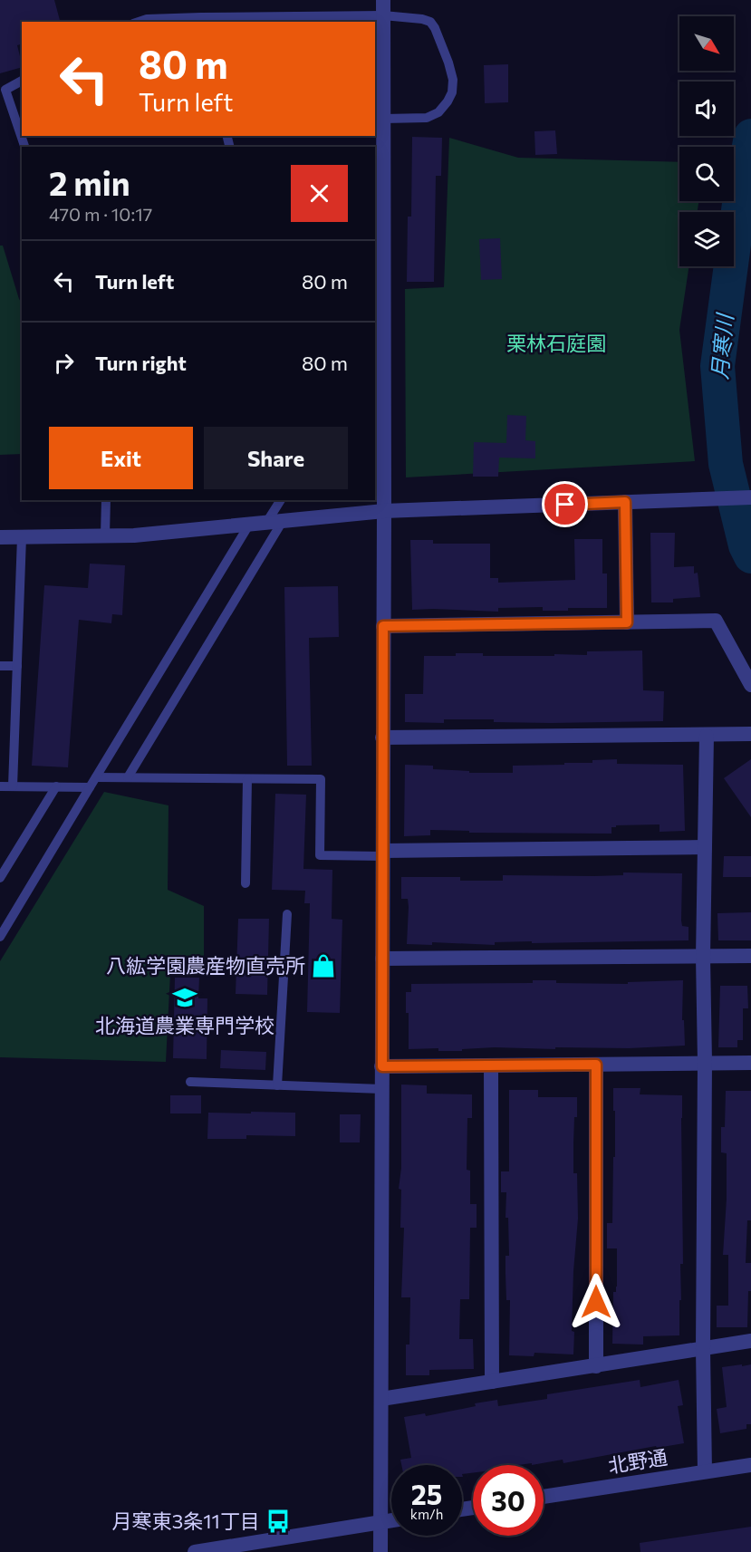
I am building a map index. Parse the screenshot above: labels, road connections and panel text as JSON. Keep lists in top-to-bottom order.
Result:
{
  "streets": {
    "street": ["北野通"]
  },
  "water": ["月寒川"],
  "parks": ["栗林石庭園"],
  "places": {
    "shop": ["八紘学園農産物直売所"],
    "school or university": ["北海道農業専門学校"],
    "bus stop": ["月寒東3条11丁目"]
  },
  "north": "bottom right",
  "page": {
    "turn": ["80 m", "Turn left"],
    "heading": ["2 min", "470 m · 10:17"],
    "list": [
      {
        "name": "Turn left",
        "value": "80 m"
      },
      {
        "name": "Turn right",
        "value": "80 m"
      }
    ],
    "buttons": ["Exit", "Share"],
    "speed": "25 km/h",
    "limit": "30"
  }
}
